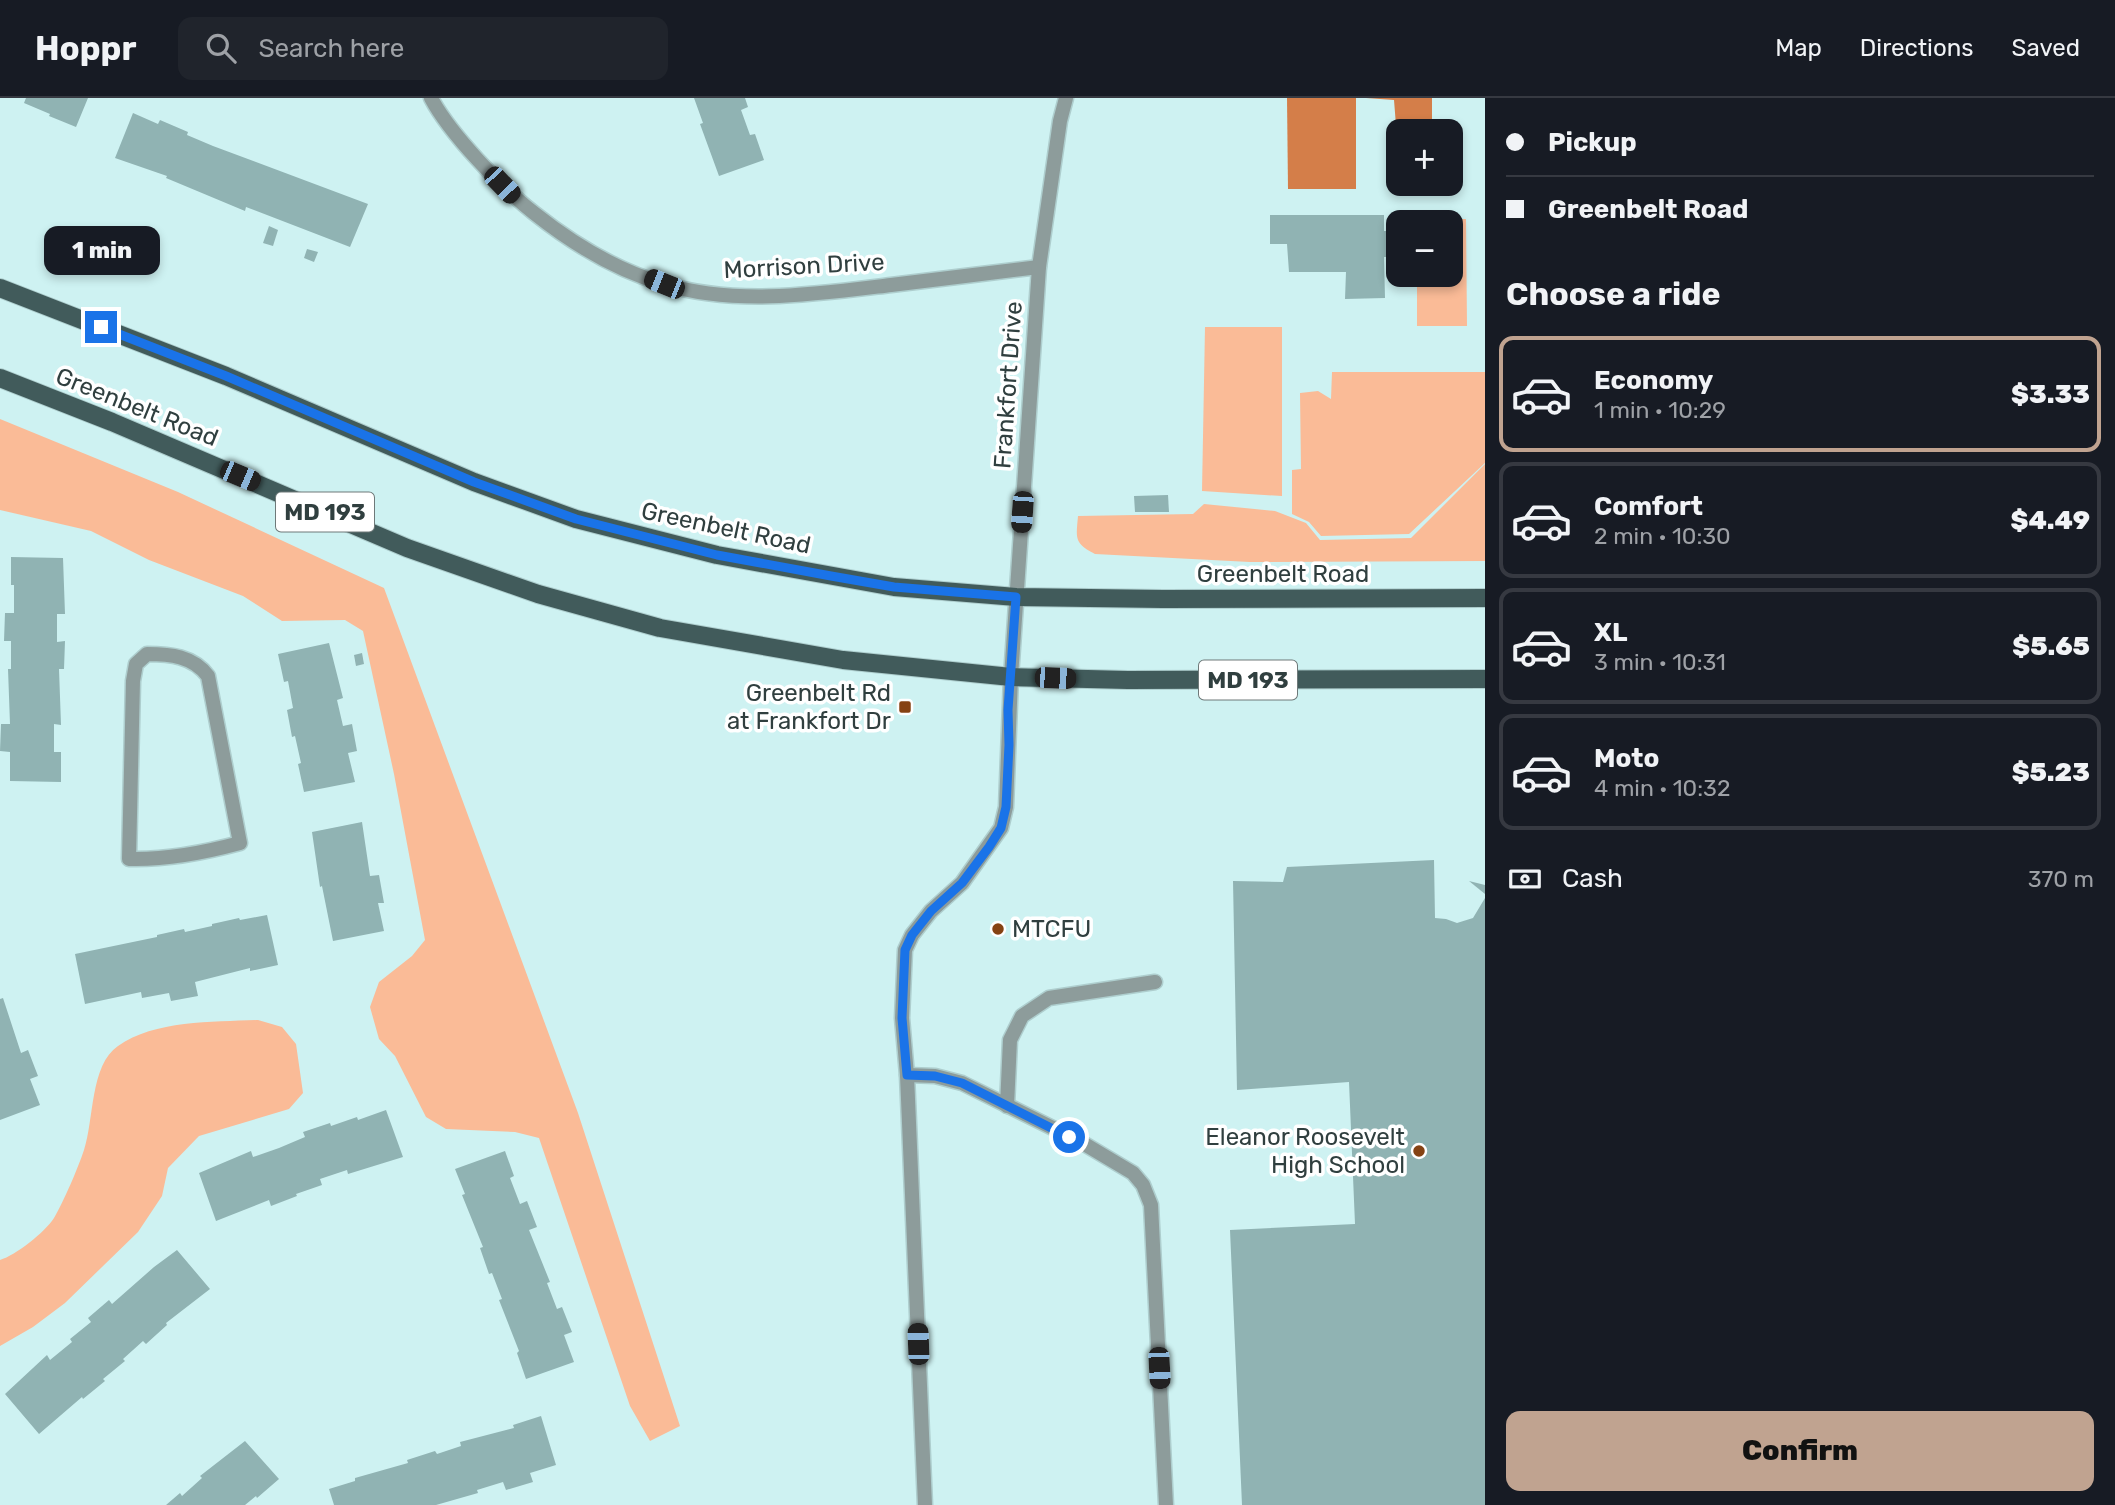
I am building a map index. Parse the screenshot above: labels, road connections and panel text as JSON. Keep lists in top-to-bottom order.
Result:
{
  "streets": {
    "main road": ["Greenbelt Road", "MD 193"],
    "street": ["Morrison Drive", "Frankfort Drive"]
  },
  "crossings": [
    ["Morrison Drive", "Frankfort Drive"],
    ["Frankfort Drive", "Greenbelt Road"]
  ],
  "places": {
    "transit": ["Greenbelt Rd at Frankfort Dr"],
    "other": ["MTCFU", "Eleanor Roosevelt High School"]
  },
  "page": {
    "header": "Hoppr",
    "search": "Search here",
    "nav": ["Map", "Directions", "Saved"],
    "banner": ["Pickup", "Greenbelt Road"],
    "map_buttons": ["+", "−"],
    "bubble": "1 min",
    "heading": "Choose a ride",
    "list": [
      {
        "name": "Economy",
        "note": "1 min · 10:29",
        "value": "$3.33"
      },
      {
        "name": "Comfort",
        "note": "2 min · 10:30",
        "value": "$4.49"
      },
      {
        "name": "XL",
        "note": "3 min · 10:31",
        "value": "$5.65"
      },
      {
        "name": "Moto",
        "note": "4 min · 10:32",
        "value": "$5.23"
      }
    ],
    "pay": ["Cash", "370 m"],
    "buttons": "Confirm"
  }
}
